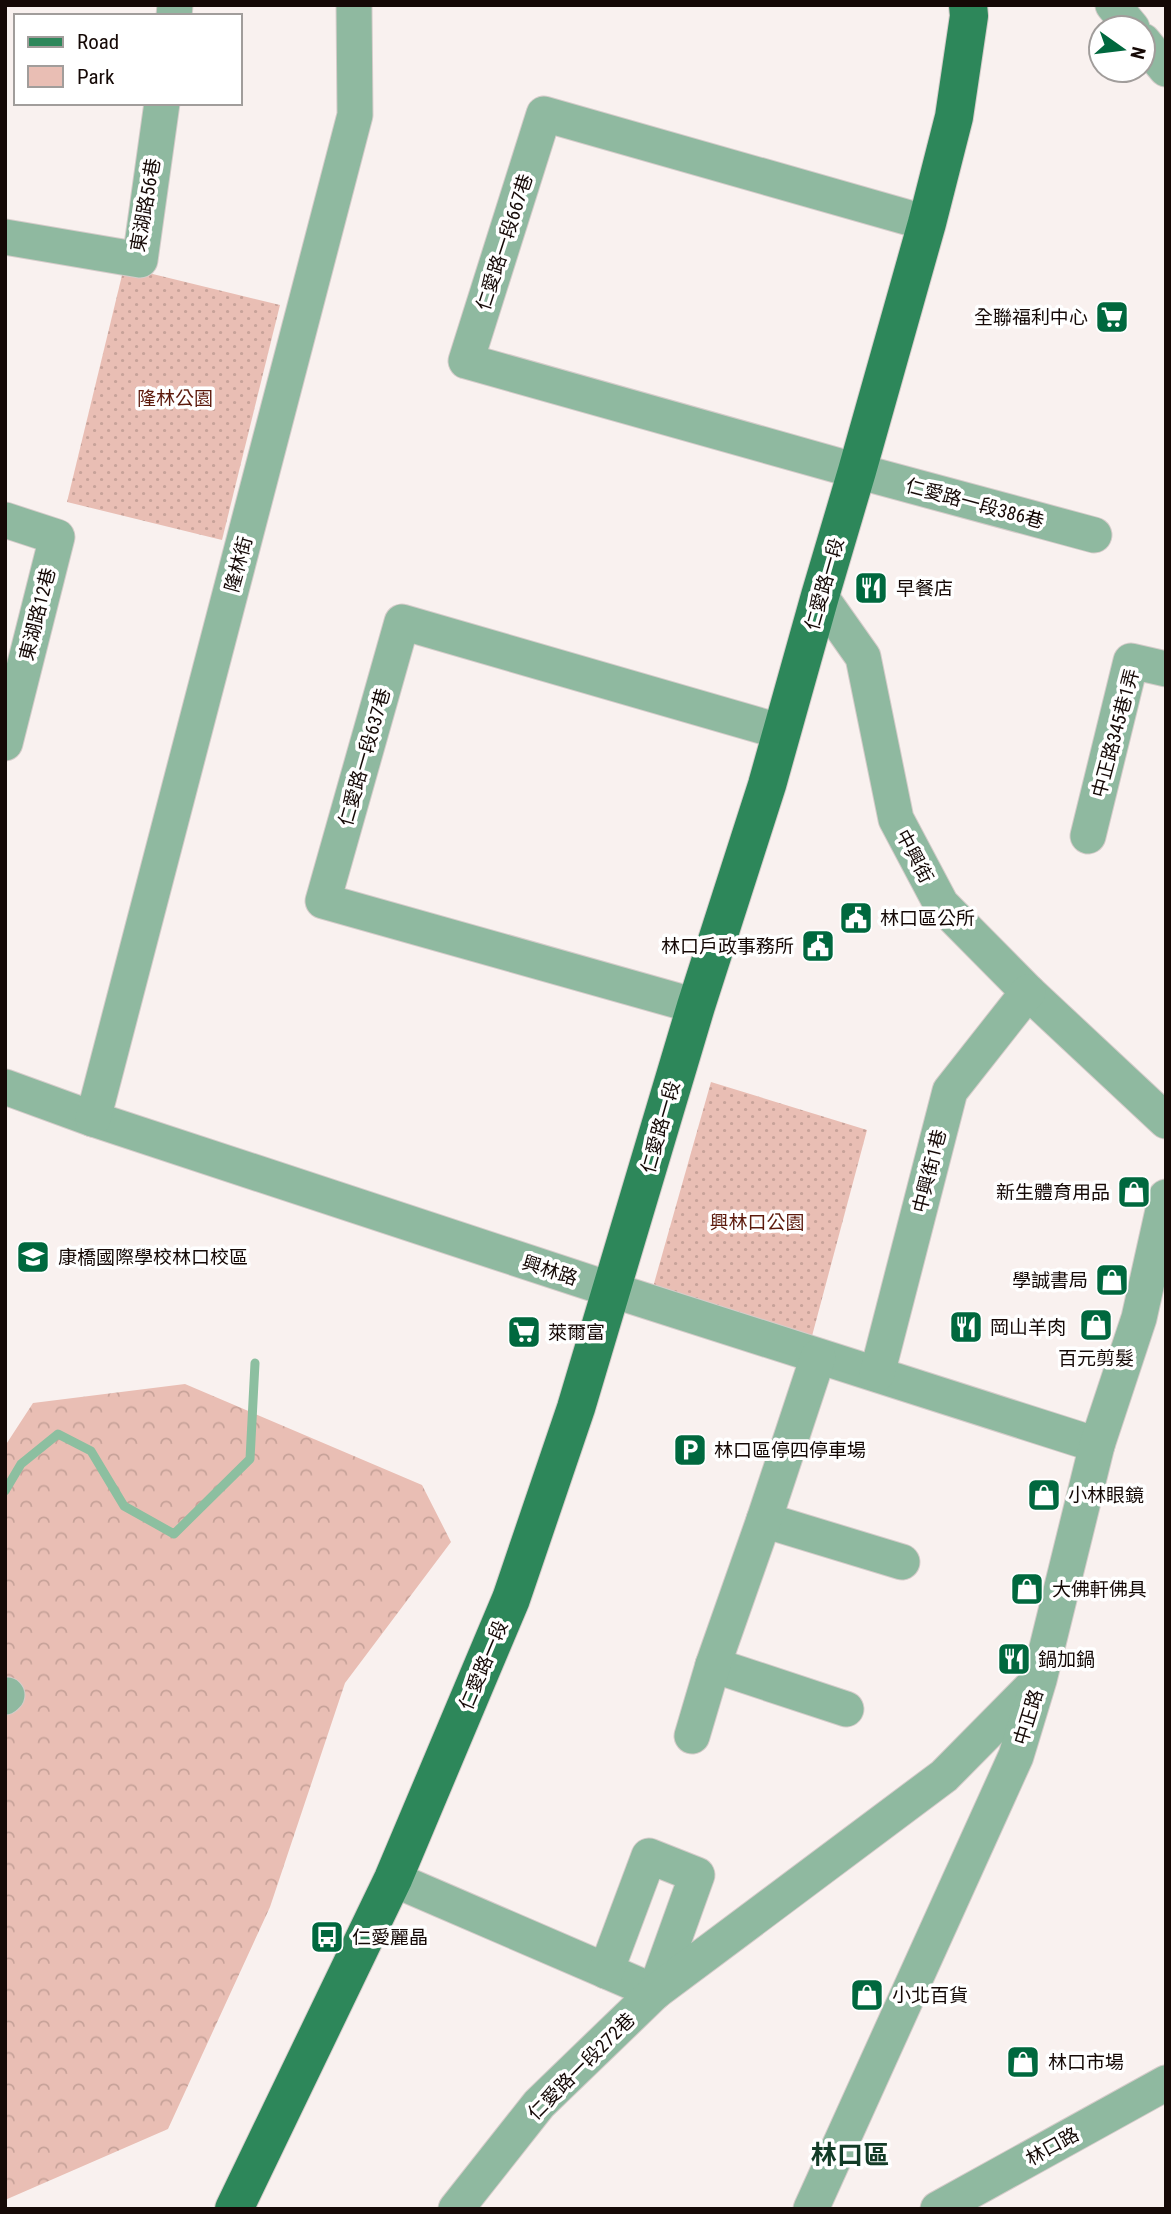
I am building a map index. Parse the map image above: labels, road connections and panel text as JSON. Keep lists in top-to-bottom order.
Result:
{
  "streets": {
    "main road": ["仁愛路一段"],
    "street": [
      "東湖路56巷",
      "仁愛路一段667巷",
      "仁愛路一段386巷",
      "隆林街",
      "東湖路12巷",
      "中正路345巷1弄",
      "仁愛路一段637巷",
      "中興街",
      "中興街1巷",
      "興林路",
      "中正路",
      "仁愛路一段272巷",
      "林口路"
    ]
  },
  "crossings": [
    ["仁愛路一段667巷", "仁愛路一段386巷"],
    ["仁愛路一段667巷", "仁愛路一段"],
    ["仁愛路一段386巷", "仁愛路一段"],
    ["隆林街", "興林路"],
    ["仁愛路一段", "仁愛路一段637巷"],
    ["仁愛路一段", "中興街"],
    ["仁愛路一段", "興林路"],
    ["中興街", "中興街1巷"],
    ["中興街1巷", "興林路"],
    ["興林路", "中正路"],
    ["中正路", "仁愛路一段272巷"]
  ],
  "districts": ["林口區"],
  "parks": ["隆林公園", "興林口公園"],
  "places": {
    "supermarket": ["全聯福利中心", "萊爾富"],
    "restaurant": ["早餐店", "岡山羊肉", "鍋加鍋"],
    "public building": ["林口區公所", "林口戶政事務所"],
    "shop": [
      "新生體育用品",
      "學誠書局",
      "百元剪髮",
      "小林眼鏡",
      "大佛軒佛具",
      "小北百貨",
      "林口市場"
    ],
    "school or university": ["康橋國際學校林口校區"],
    "parking": ["林口區停四停車場"],
    "bus stop": ["仁愛麗晶"]
  },
  "legend": ["Road", "Park"],
  "north": "right"
}
